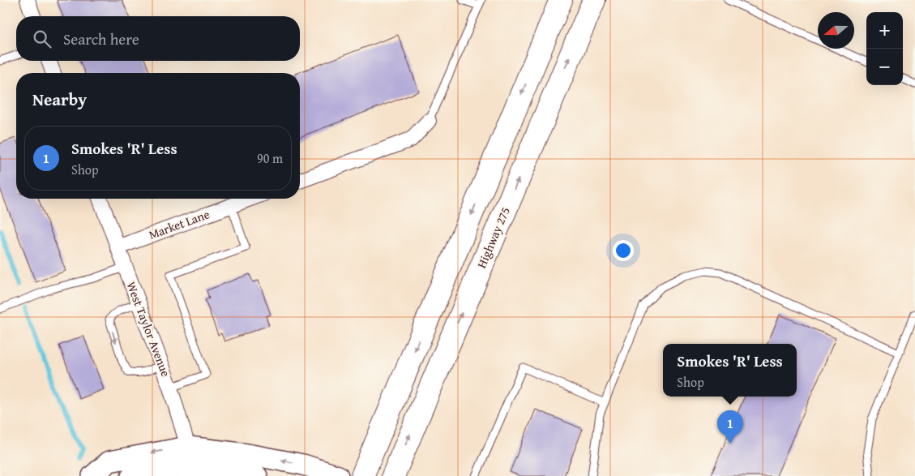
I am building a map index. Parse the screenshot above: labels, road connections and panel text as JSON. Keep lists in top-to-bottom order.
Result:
{
  "streets": {
    "highway": ["Highway 275"],
    "street": ["Market Lane", "West Taylor Avenue"]
  },
  "crossings": [
    ["Market Lane", "West Taylor Avenue"]
  ],
  "north": "left",
  "page": {
    "map_buttons": ["+", "−"],
    "search": "Search here",
    "heading": "Nearby",
    "list": [
      {
        "mark": "1",
        "name": "Smokes 'R' Less",
        "note": "Shop",
        "value": "90 m"
      }
    ],
    "popup": ["Smokes 'R' Less", "Shop"],
    "pins": "1"
  }
}
